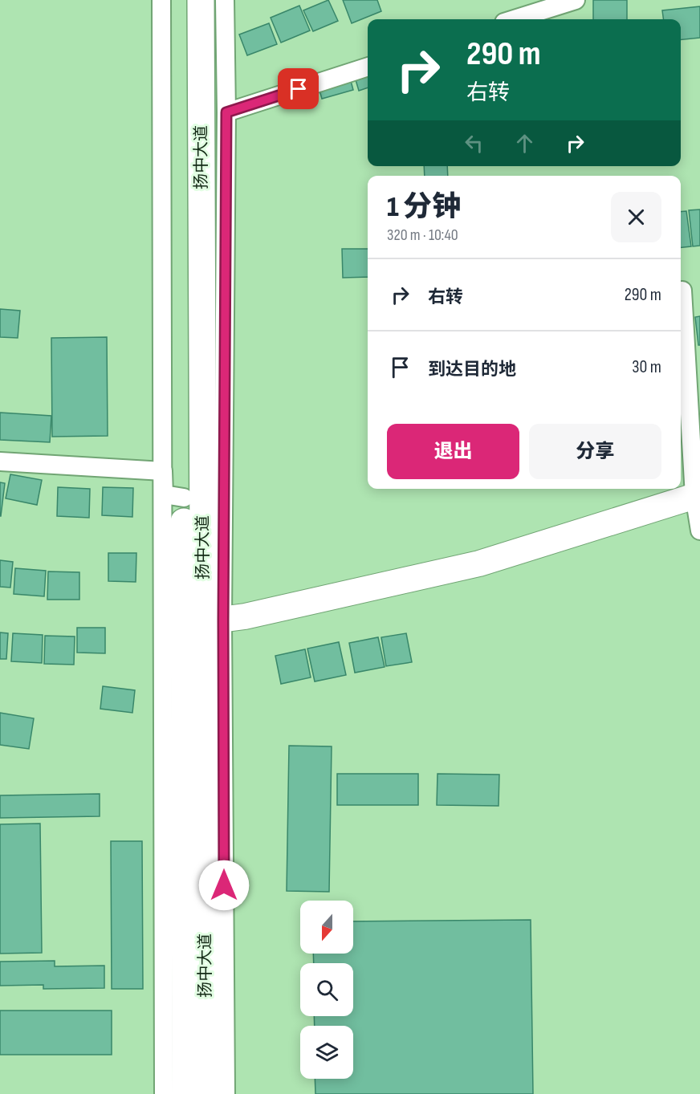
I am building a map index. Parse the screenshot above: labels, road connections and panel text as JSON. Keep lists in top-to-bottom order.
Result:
{
  "streets": {
    "main road": ["扬中大道"]
  },
  "north": "bottom",
  "page": {
    "turn": ["290 m", "右转"],
    "heading": ["1 分钟", "320 m · 10:40"],
    "list": [
      {
        "name": "右转",
        "value": "290 m"
      },
      {
        "name": "到达目的地",
        "value": "30 m"
      }
    ],
    "buttons": ["退出", "分享"]
  }
}
